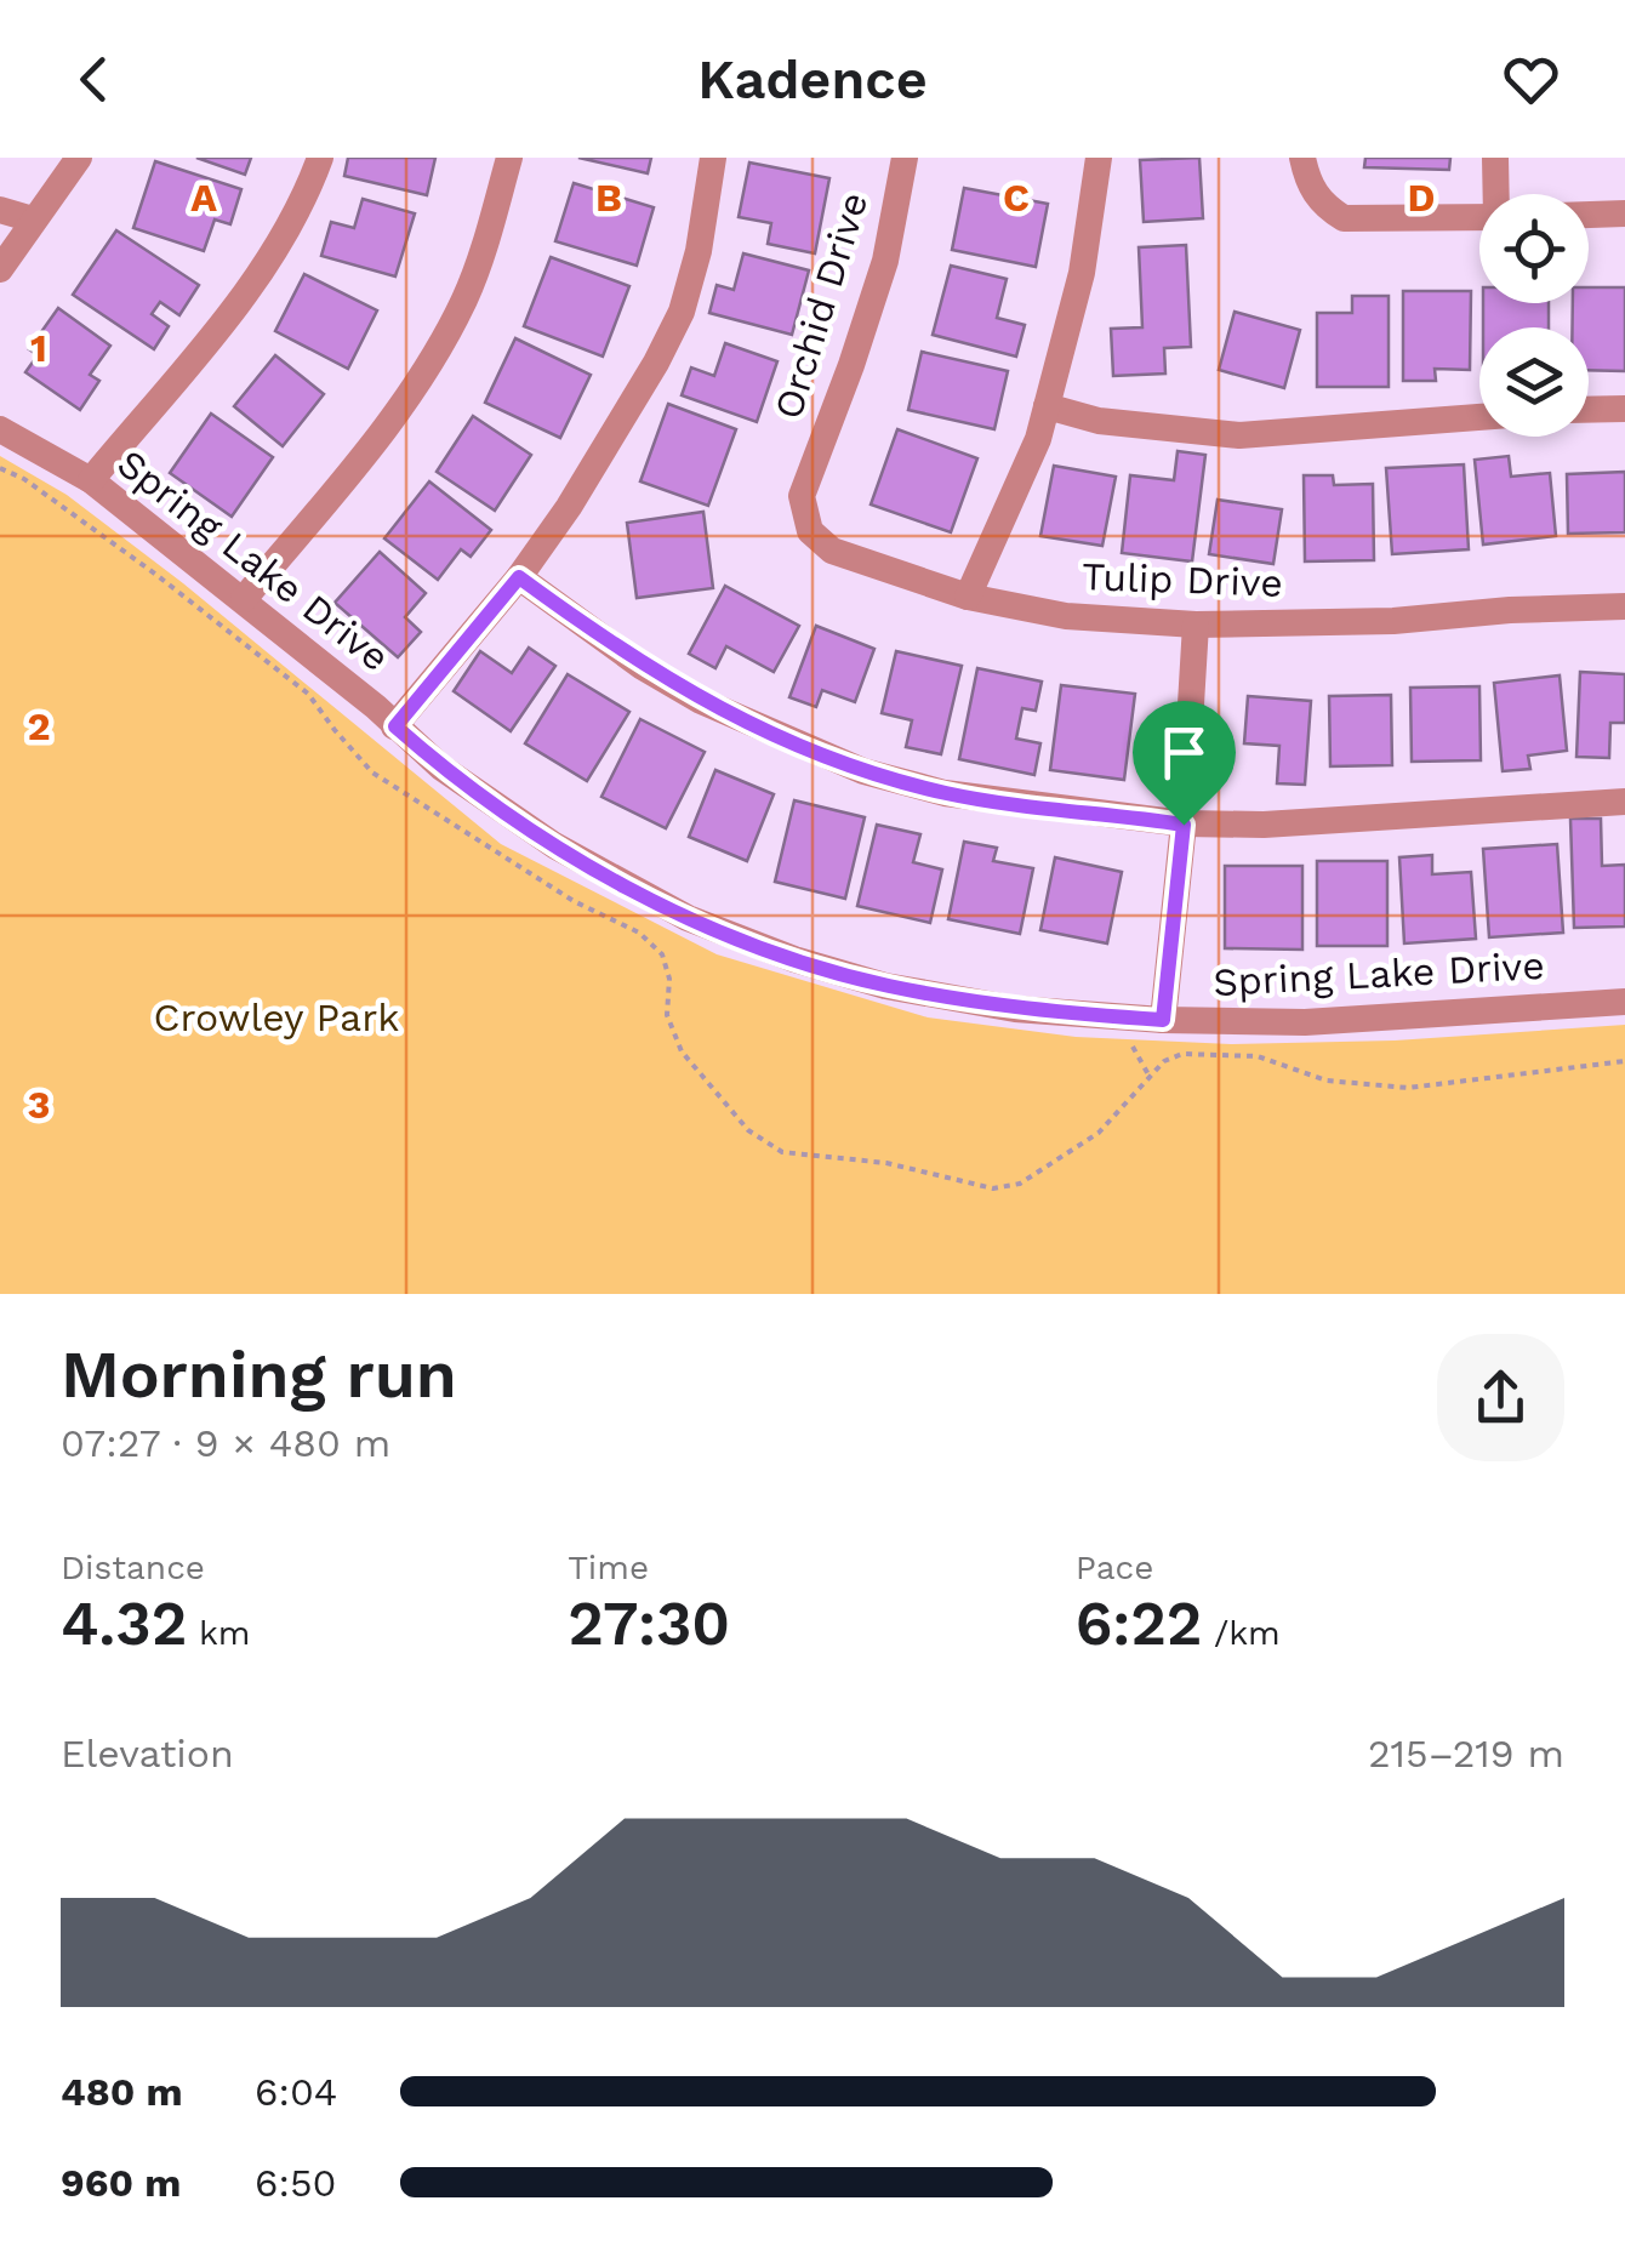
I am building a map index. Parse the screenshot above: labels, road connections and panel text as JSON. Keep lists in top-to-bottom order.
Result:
{
  "streets": {
    "street": ["Orchid Drive", "Spring Lake Drive", "Tulip Drive"]
  },
  "crossings": [
    ["Orchid Drive", "Tulip Drive"]
  ],
  "parks": ["Crowley Park"],
  "page": {
    "header": "Kadence",
    "heading": ["Morning run", "07:27 · 9 × 480 m"],
    "stats": [
      ["Distance", "4.32 km"],
      ["Time", "27:30"],
      ["Pace", "6:22 /km"]
    ],
    "chart": ["Elevation", "215–219 m"],
    "list": [
      {
        "name": "480 m",
        "note": "6:04"
      },
      {
        "name": "960 m",
        "note": "6:50"
      }
    ]
  },
  "grid": {
    "columns": [
      "A",
      "B",
      "C",
      "D"
    ],
    "rows": ["1", "2", "3"]
  }
}
